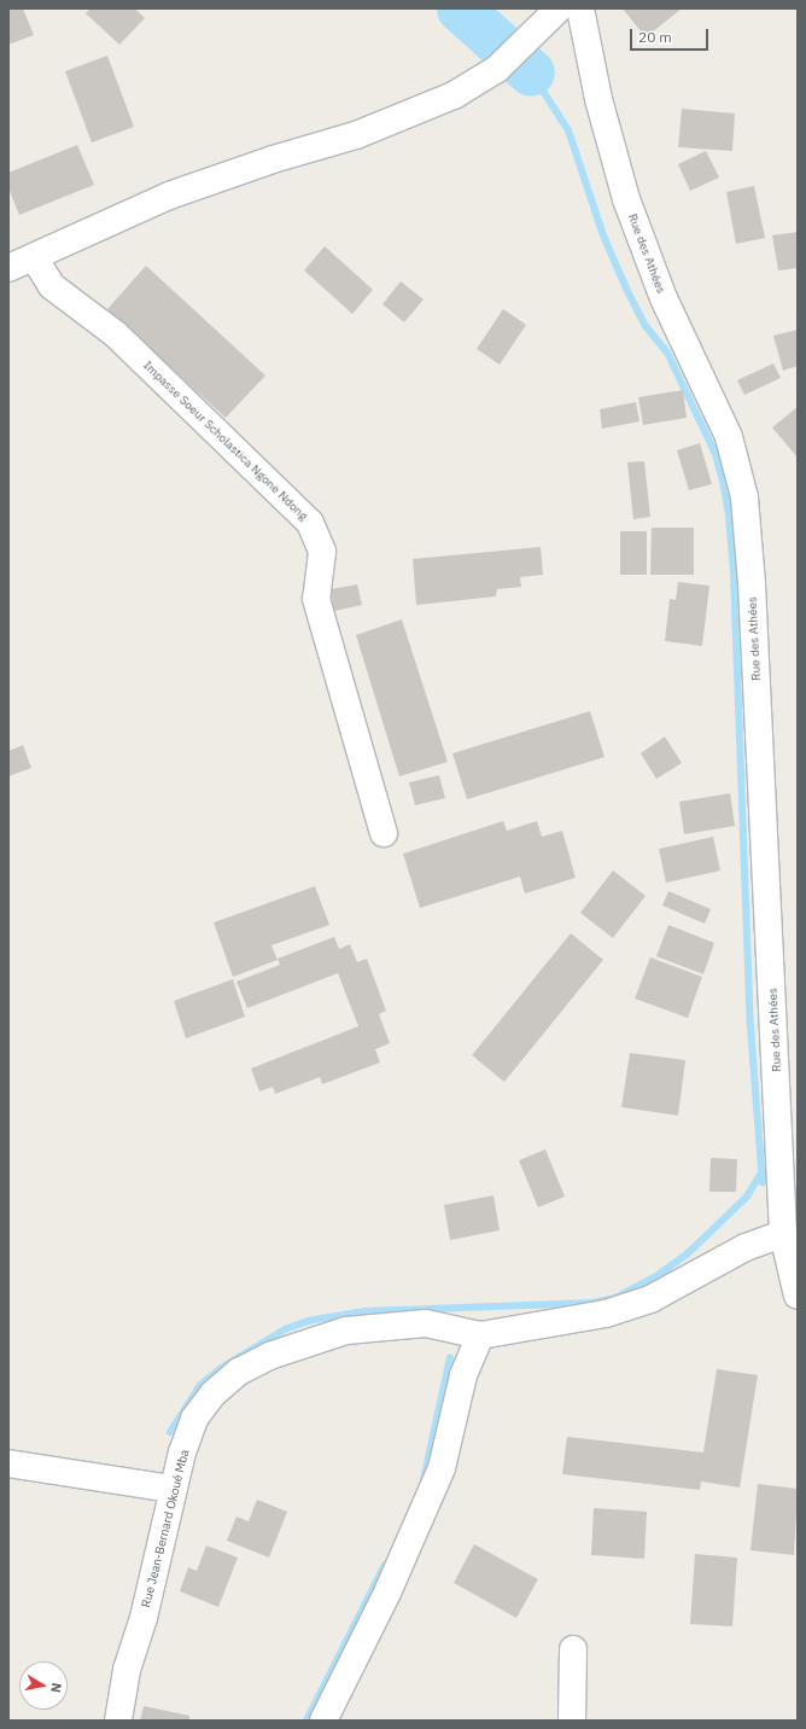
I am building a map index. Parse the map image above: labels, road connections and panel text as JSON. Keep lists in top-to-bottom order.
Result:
{
  "streets": {
    "street": ["Rue des Athées", "Impasse Soeur Scholastica Ngone Ndong", "Rue Jean-Bernard Okoué Mba"]
  },
  "scale_bar": "20 m",
  "north": "right"
}
